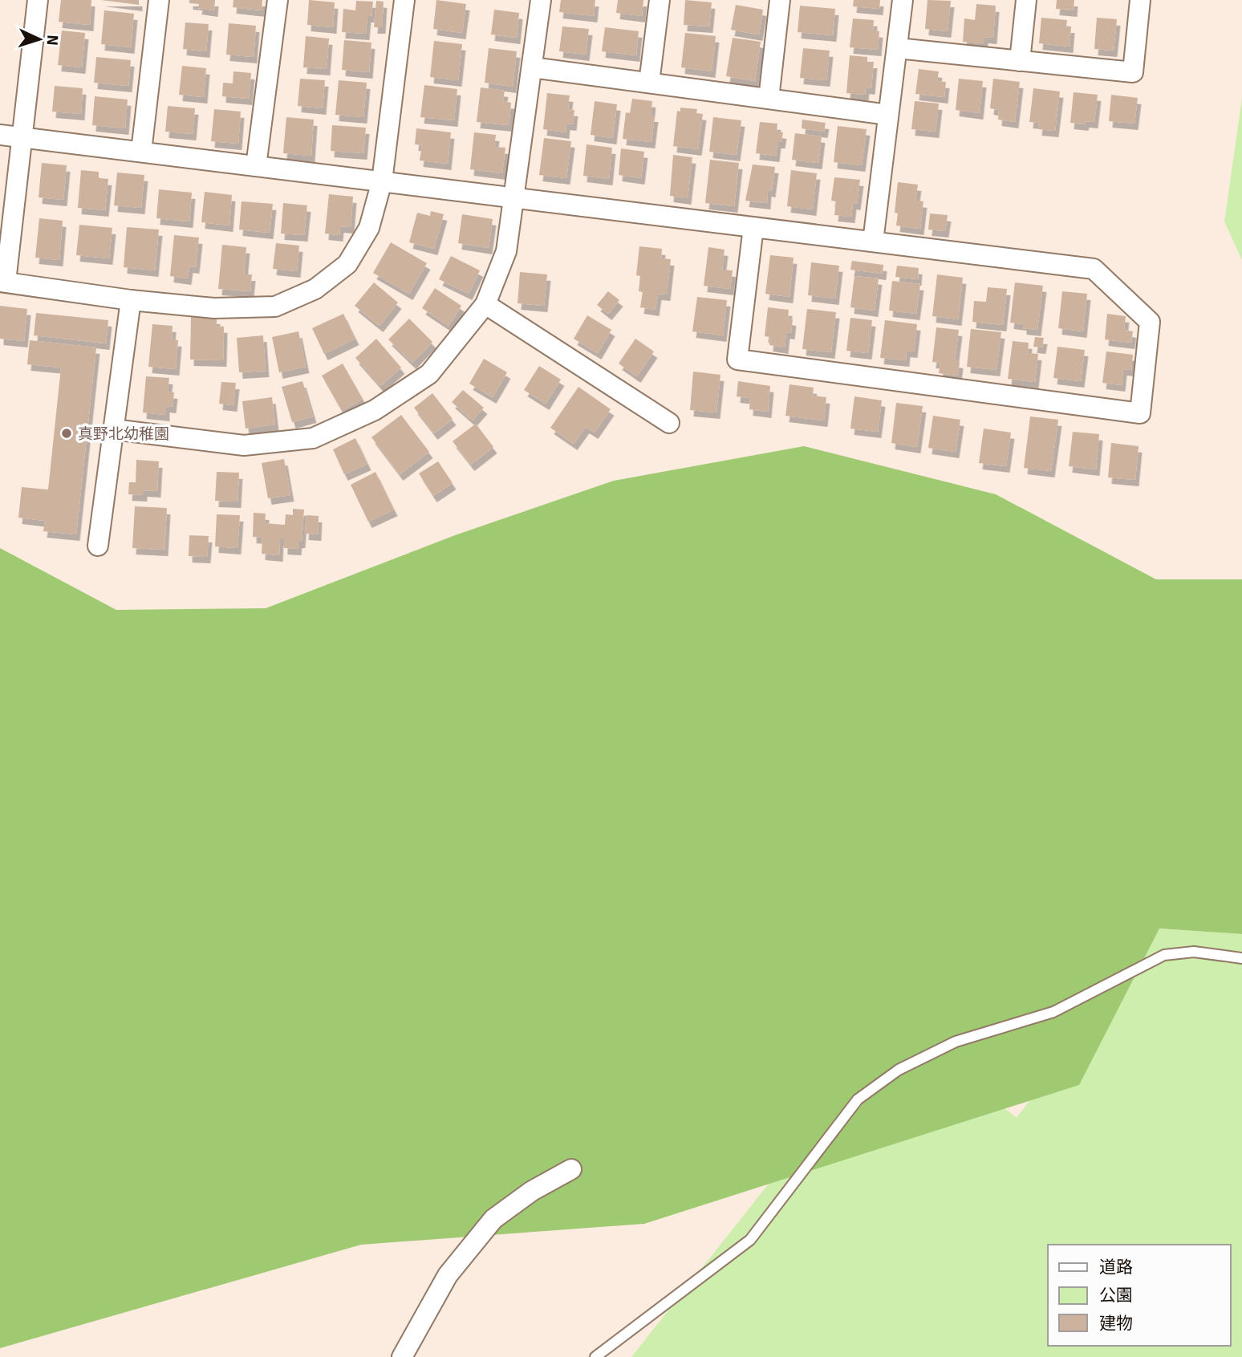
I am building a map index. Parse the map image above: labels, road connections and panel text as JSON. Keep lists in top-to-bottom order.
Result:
{
  "places": ["真野北幼稚園"],
  "legend": ["道路", "公園", "建物"],
  "north": "right"
}
